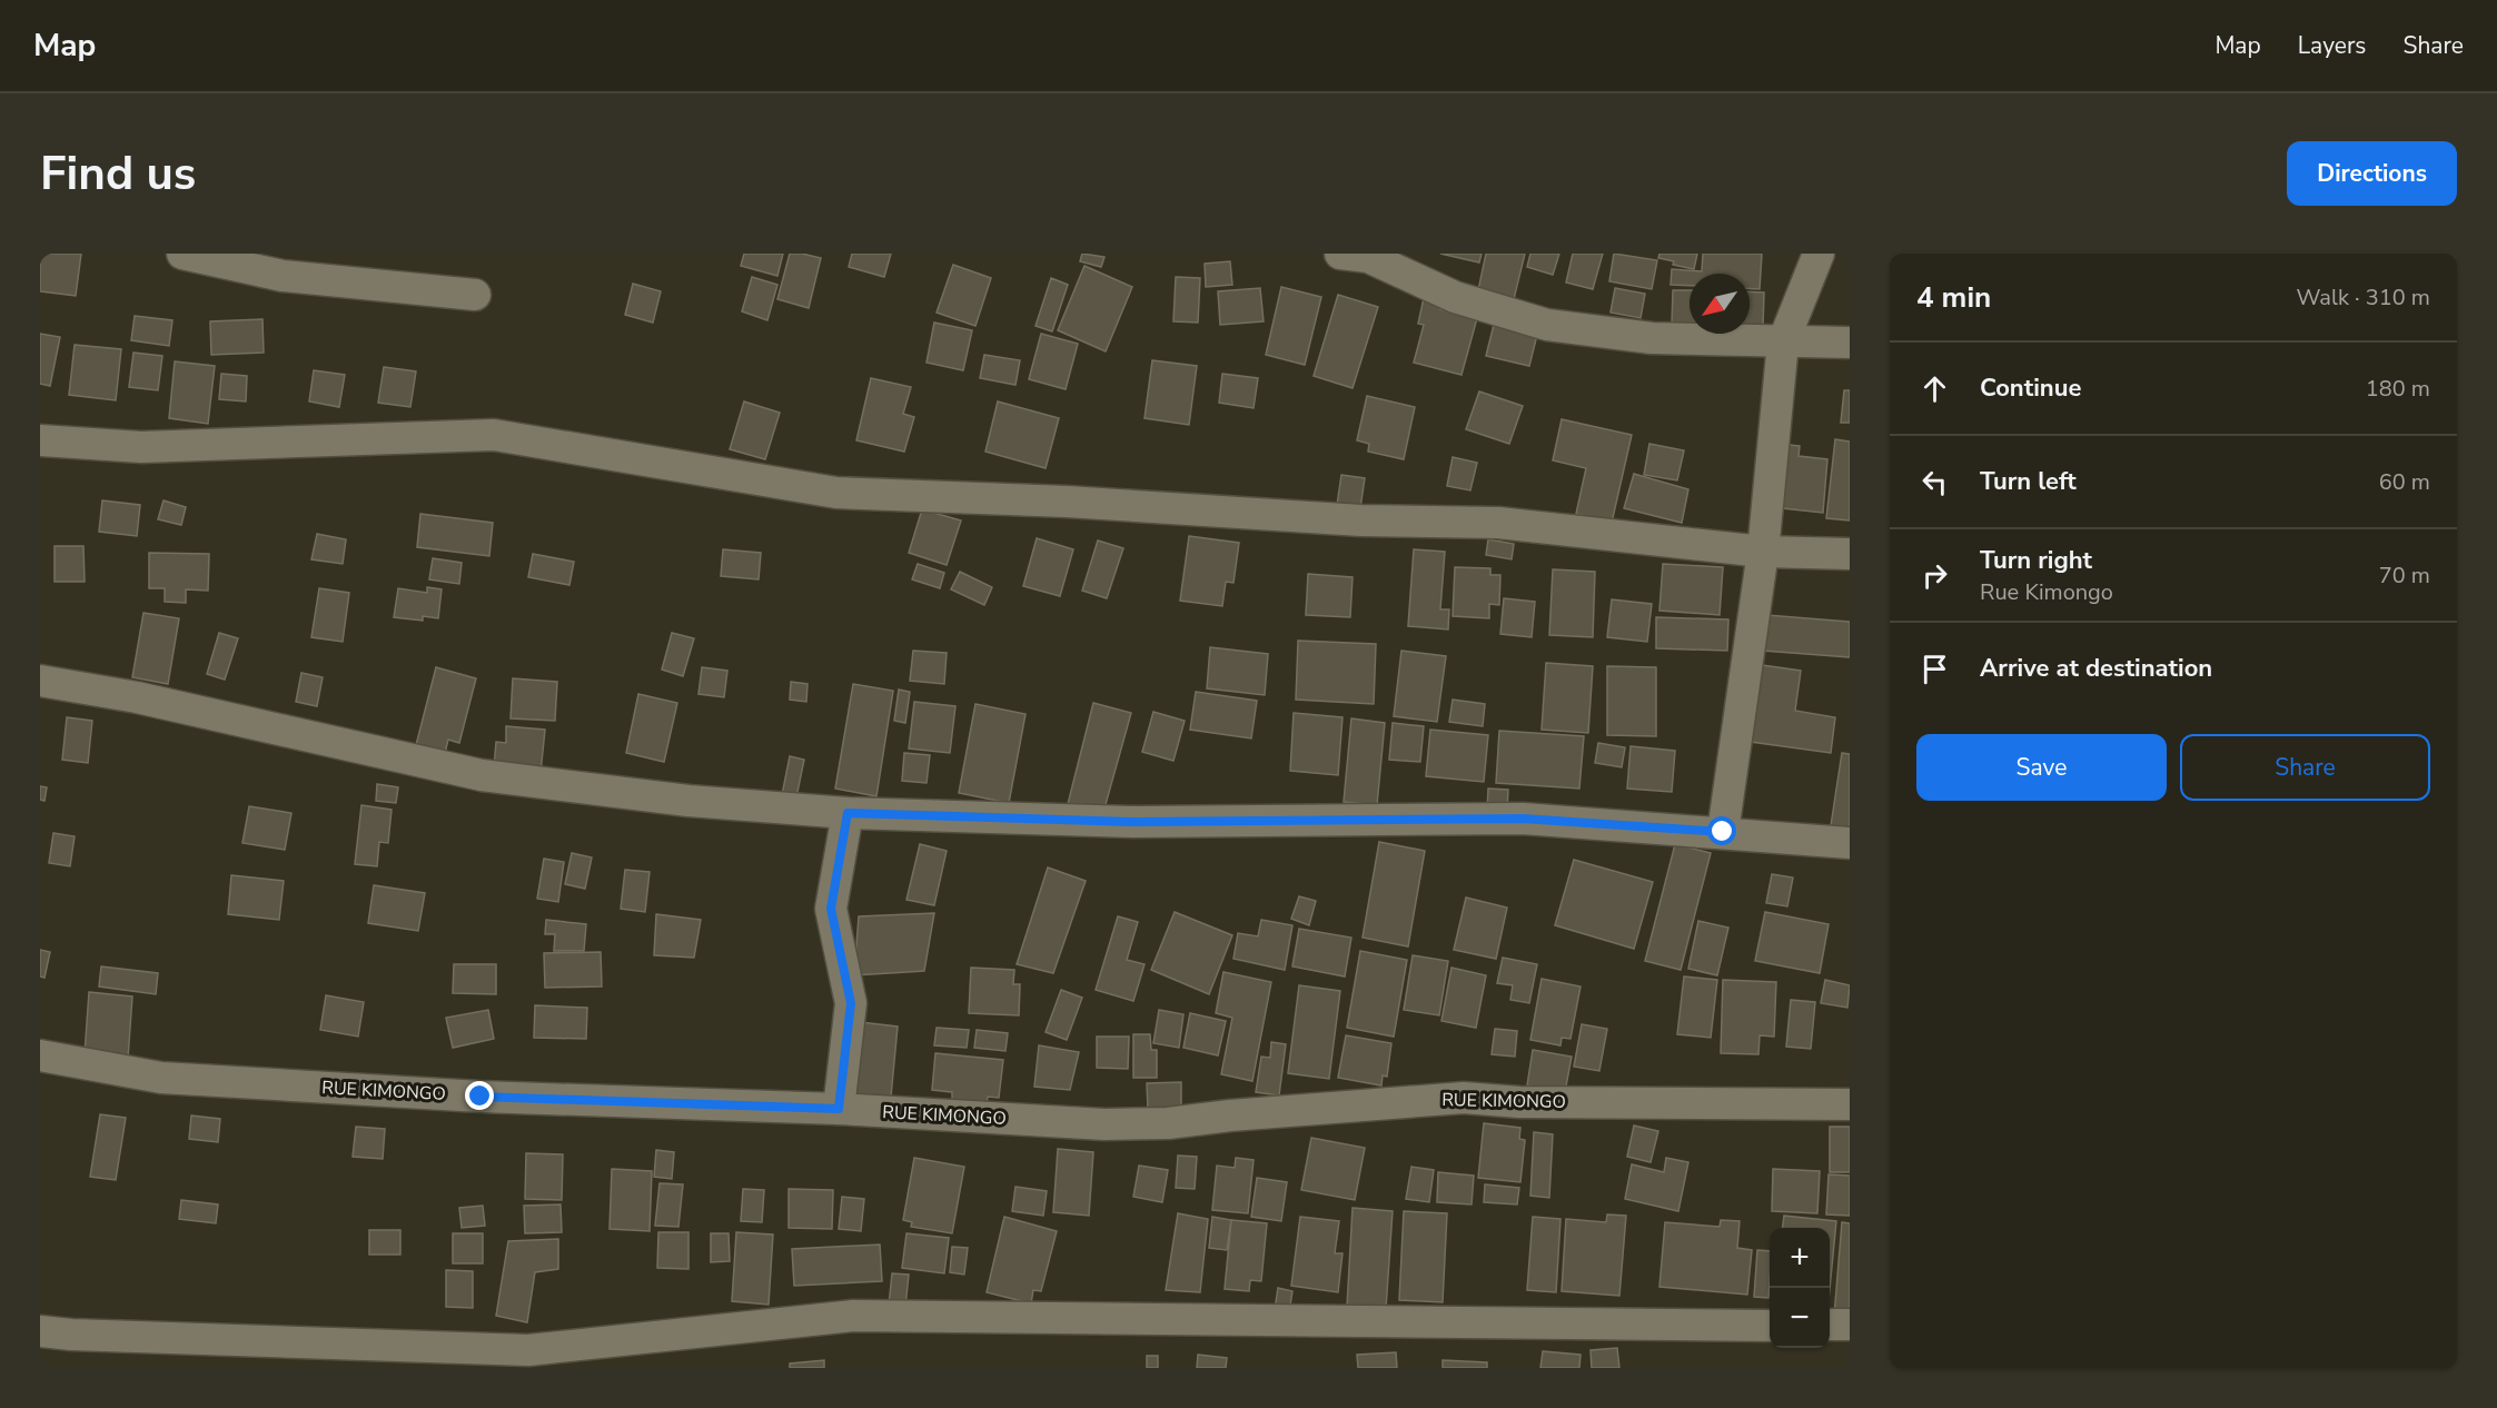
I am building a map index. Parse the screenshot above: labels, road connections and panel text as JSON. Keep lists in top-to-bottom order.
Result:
{
  "streets": {
    "street": ["RUE KIMONGO"]
  },
  "north": "bottom left",
  "page": {
    "header": "Map",
    "nav": ["Map", "Layers", "Share"],
    "buttons": [
      "Directions",
      ["Save", "Share"]
    ],
    "title": "Find us",
    "heading": ["4 min", "Walk · 310 m"],
    "list": [
      ["Continue", "180 m"],
      ["Turn left", "60 m"],
      ["Turn right", "Rue Kimongo", "70 m"],
      "Arrive at destination"
    ],
    "map_buttons": ["+", "−"]
  }
}
